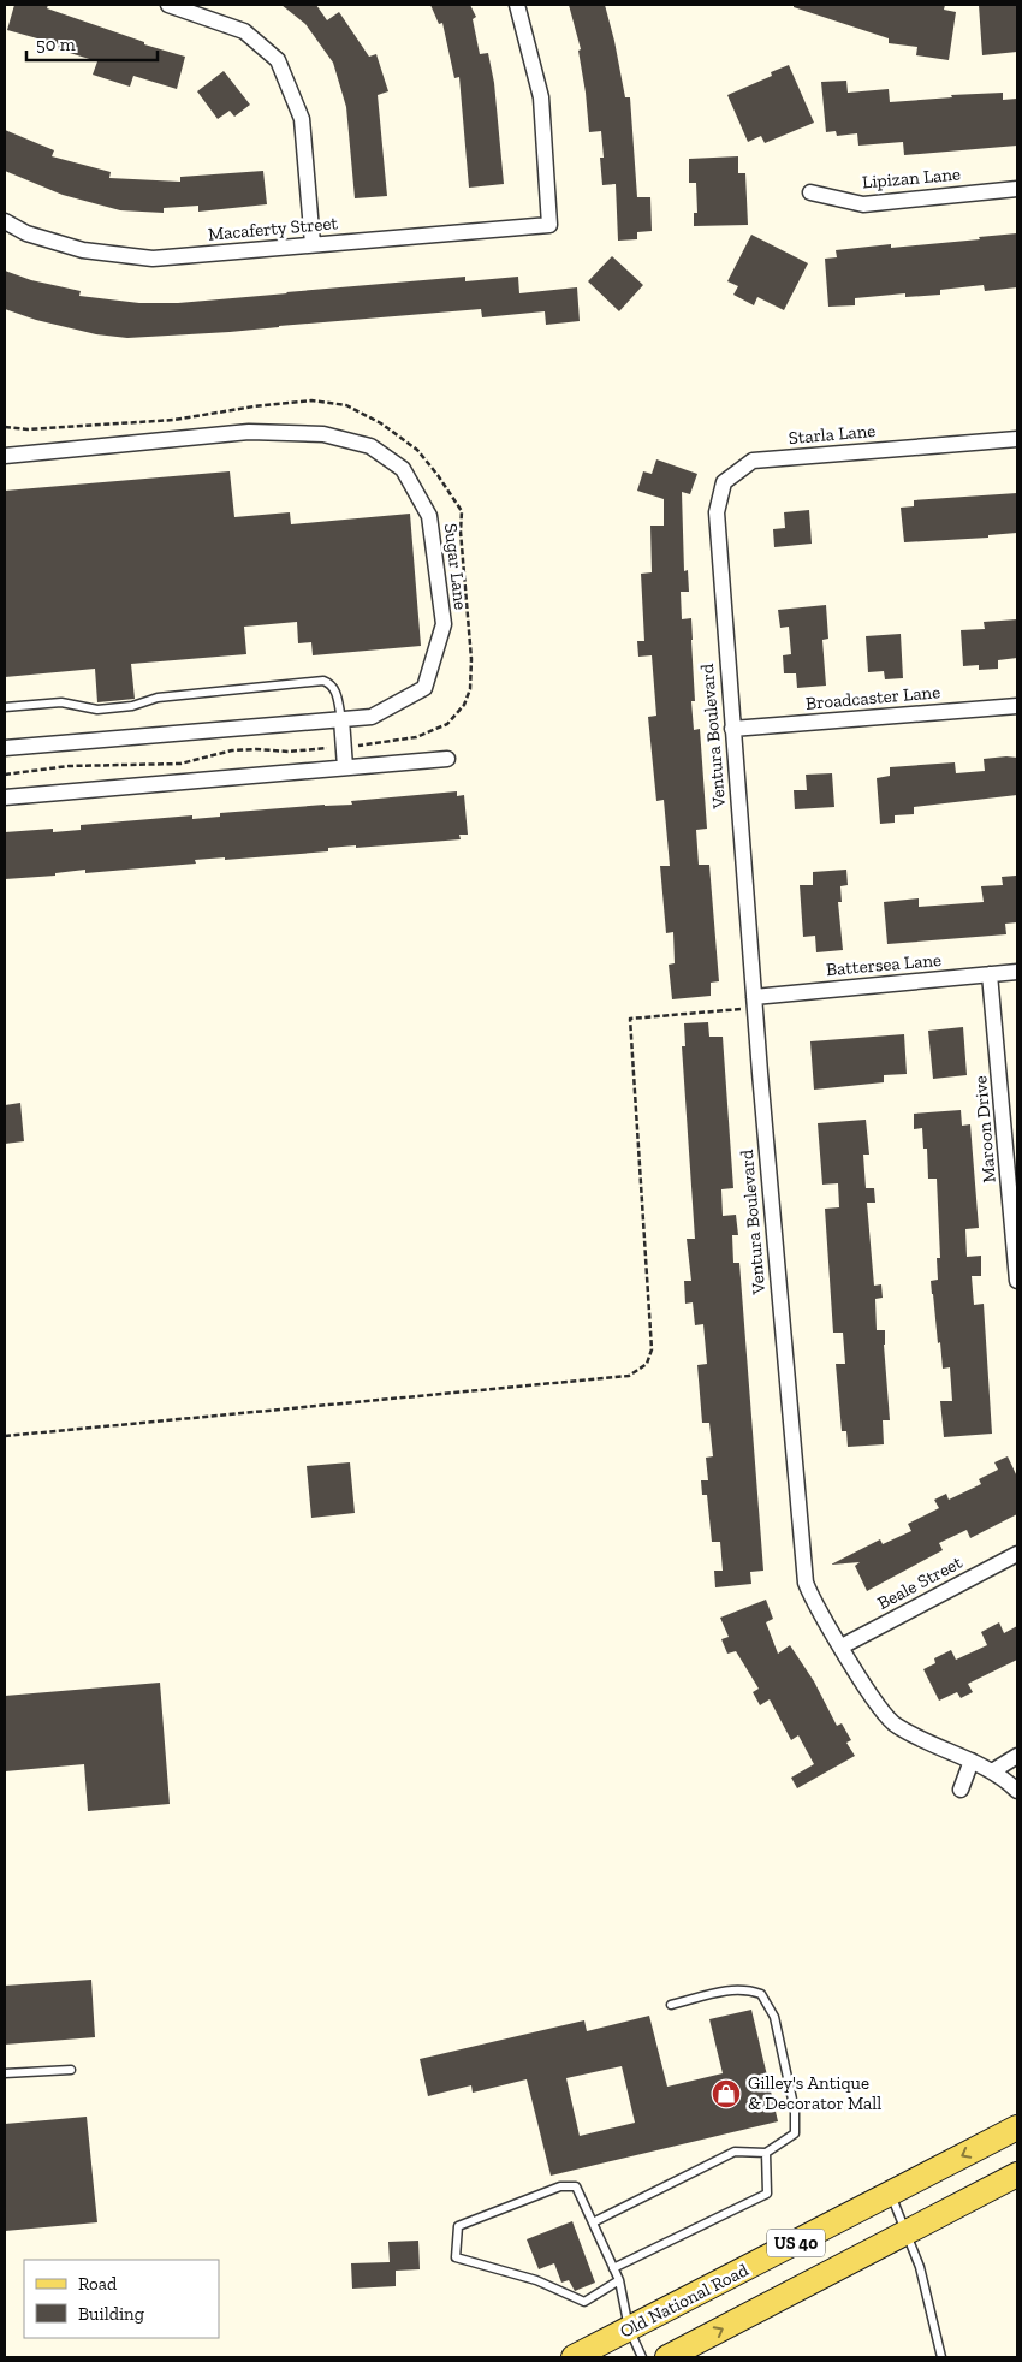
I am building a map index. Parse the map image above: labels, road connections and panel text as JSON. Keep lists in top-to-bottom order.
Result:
{
  "streets": {
    "main road": ["US 40", "Old National Road"],
    "street": [
      "Lipizan Lane",
      "Macaferty Street",
      "Starla Lane",
      "Sugar Lane",
      "Broadcaster Lane",
      "Ventura Boulevard",
      "Battersea Lane",
      "Maroon Drive",
      "Beale Street"
    ]
  },
  "crossings": [
    ["Starla Lane", "Ventura Boulevard"],
    ["Broadcaster Lane", "Ventura Boulevard"],
    ["Ventura Boulevard", "Battersea Lane"],
    ["Ventura Boulevard", "Beale Street"],
    ["Battersea Lane", "Maroon Drive"]
  ],
  "places": {
    "shop": ["Gilley's Antique & Decorator Mall"]
  },
  "legend": ["Road", "Building"],
  "scale_bar": "50 m"
}
